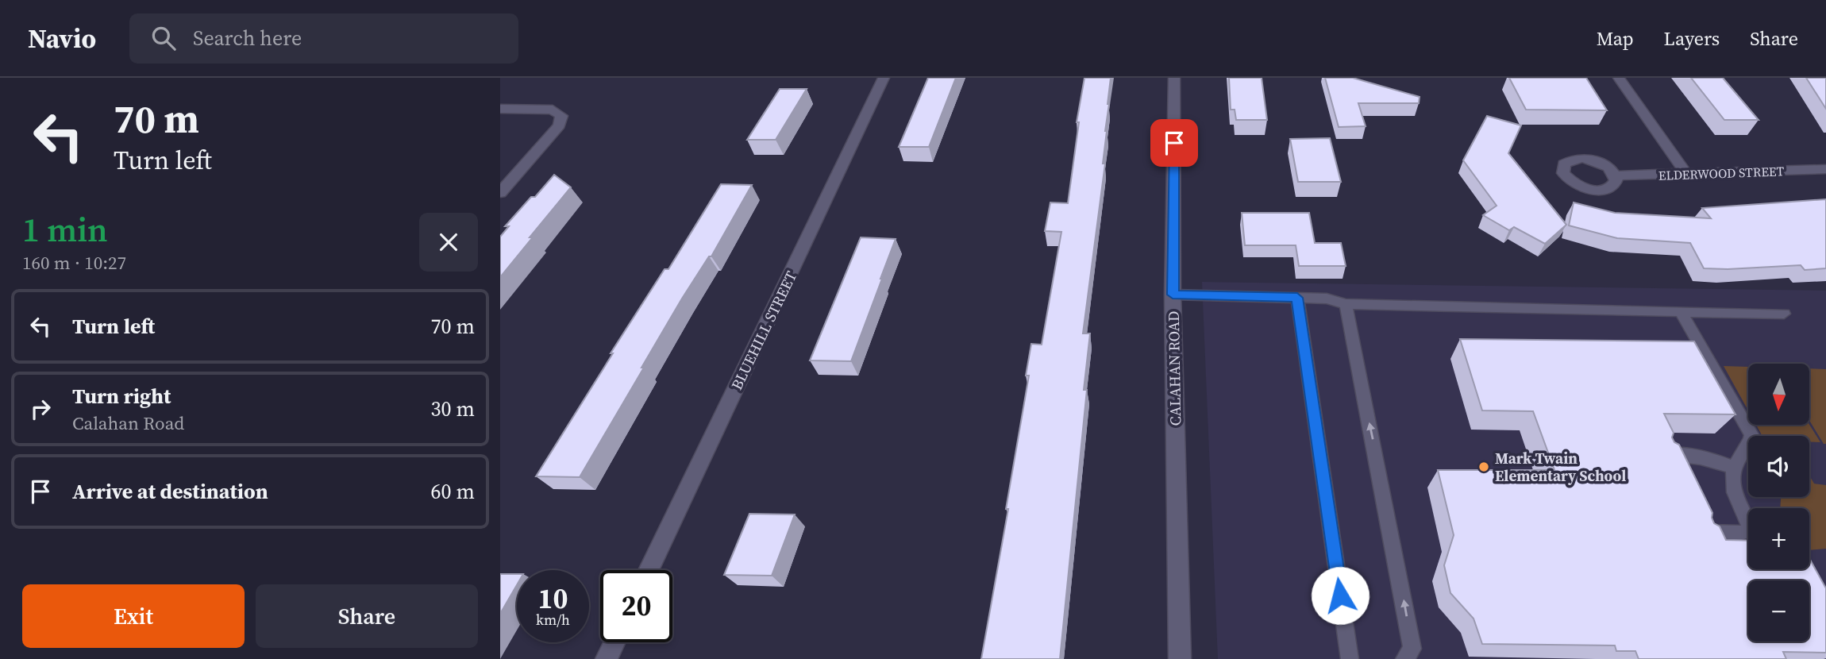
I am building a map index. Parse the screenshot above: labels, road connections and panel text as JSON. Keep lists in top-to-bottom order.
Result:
{
  "streets": {
    "street": ["ELDERWOOD STREET", "BLUEHILL STREET", "CALAHAN ROAD"]
  },
  "places": ["Mark Twain Elementary School"],
  "north": "bottom",
  "page": {
    "header": "Navio",
    "search": "Search here",
    "nav": ["Map", "Layers", "Share"],
    "turn": ["70 m", "Turn left"],
    "heading": ["1 min", "160 m · 10:27"],
    "list": [
      {
        "name": "Turn left",
        "value": "70 m"
      },
      {
        "name": "Turn right",
        "note": "Calahan Road",
        "value": "30 m"
      },
      {
        "name": "Arrive at destination",
        "value": "60 m"
      }
    ],
    "map_buttons": ["+", "−"],
    "speed": "10 km/h",
    "limit": "20",
    "buttons": ["Exit", "Share"]
  }
}
